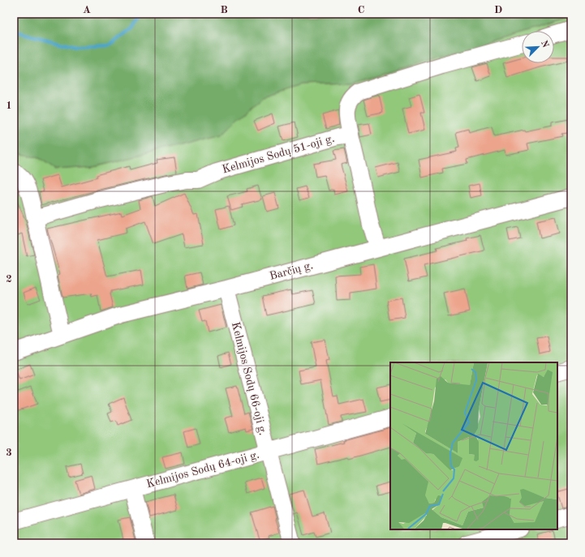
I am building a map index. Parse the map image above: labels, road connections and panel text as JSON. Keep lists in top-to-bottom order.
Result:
{
  "streets": {
    "street": [
      "Kelmijos Sodų 51-oji g.",
      "Barčių g.",
      "Kelmijos Sodų 66-oji g.",
      "Kelmijos Sodų 64-oji g."
    ]
  },
  "crossings": [
    ["Barčių g.", "Kelmijos Sodų 66-oji g."],
    ["Kelmijos Sodų 66-oji g.", "Kelmijos Sodų 64-oji g."]
  ],
  "north": "top right",
  "grid": {
    "columns": [
      "A",
      "B",
      "C",
      "D"
    ],
    "rows": ["1", "2", "3"]
  }
}
